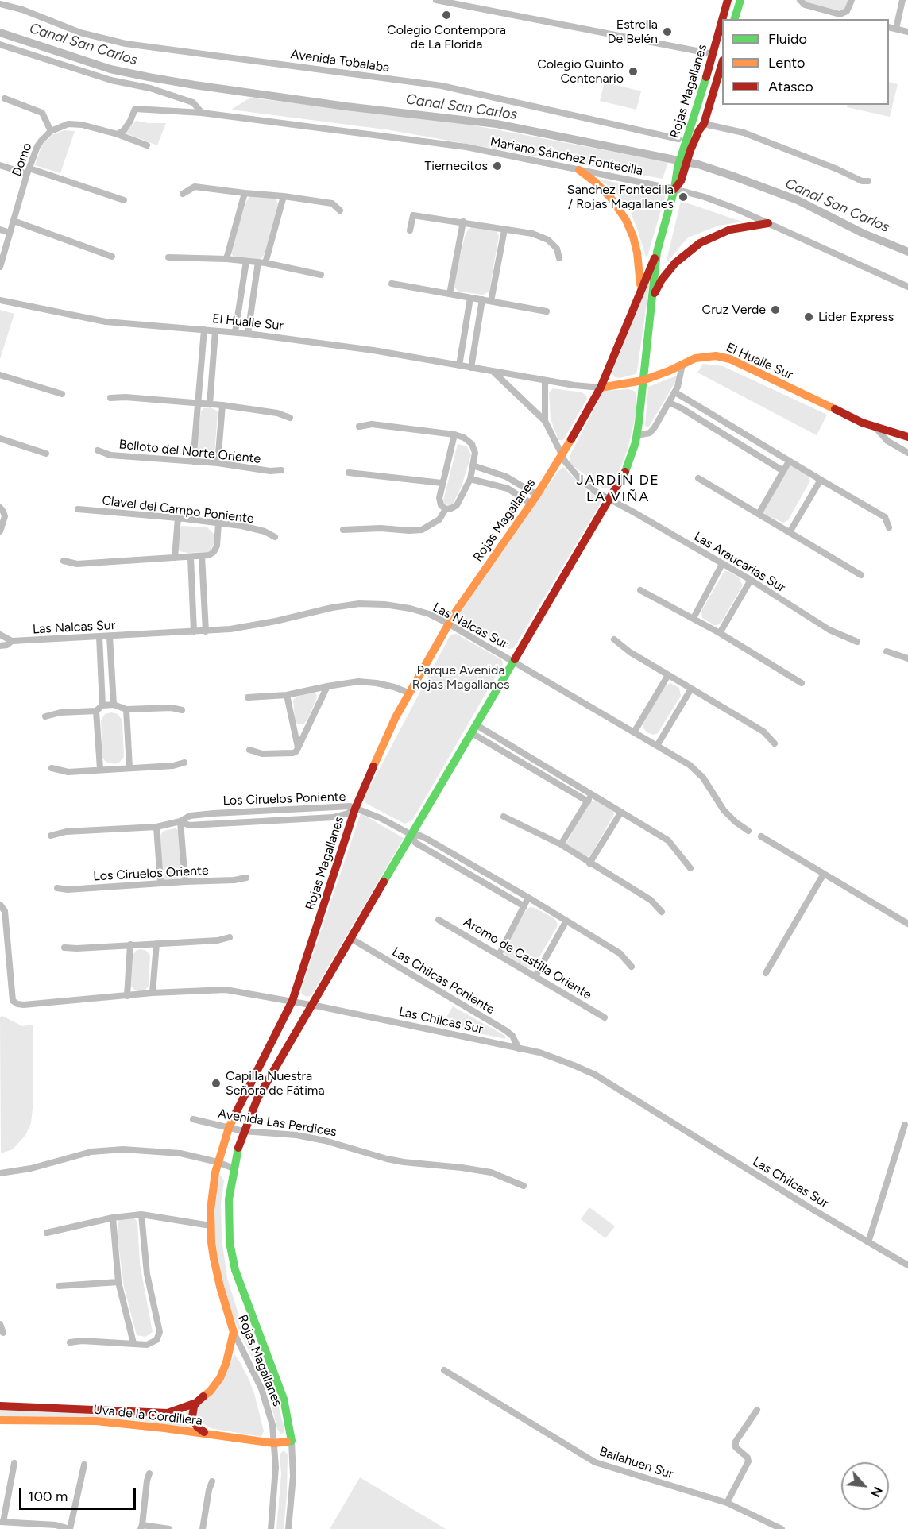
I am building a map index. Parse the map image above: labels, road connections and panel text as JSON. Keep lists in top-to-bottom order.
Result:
{
  "streets": {
    "street": [
      "Avenida Tobalaba",
      "Rojas Magallanes",
      "Mariano Sánchez Fontecilla",
      "Domo",
      "El Hualle Sur",
      "Belloto del Norte Oriente",
      "Clavel del Campo Poniente",
      "Las Araucarias Sur",
      "Las Nalcas Sur",
      "Los Ciruelos Poniente",
      "Los Ciruelos Oriente",
      "Aromo de Castilla Oriente",
      "Las Chilcas Poniente",
      "Las Chilcas Sur",
      "Avenida Las Perdices",
      "Uva de la Cordillera",
      "Bailahuen Sur"
    ]
  },
  "crossings": [
    ["Rojas Magallanes", "Mariano Sánchez Fontecilla"],
    ["Rojas Magallanes", "El Hualle Sur"],
    ["Rojas Magallanes", "Las Araucarias Sur"],
    ["Rojas Magallanes", "Las Nalcas Sur"],
    ["Rojas Magallanes", "Los Ciruelos Poniente"],
    ["Rojas Magallanes", "Las Chilcas Poniente"],
    ["Rojas Magallanes", "Las Chilcas Sur"],
    ["Rojas Magallanes", "Avenida Las Perdices"],
    ["Rojas Magallanes", "Uva de la Cordillera"],
    ["Las Chilcas Poniente", "Las Chilcas Sur"]
  ],
  "districts": ["JARDÍN DE LA VIÑA"],
  "water": ["Canal San Carlos"],
  "parks": ["Parque Avenida Rojas Magallanes"],
  "places": [
    "Colegio Contempora de La Florida",
    "Estrella De Belén",
    "Colegio Quinto Centenario",
    "Tiernecitos",
    "Sanchez Fontecilla / Rojas Magallanes",
    "Cruz Verde",
    "Lider Express",
    "Capilla Nuestra Señora de Fátima"
  ],
  "legend": ["Fluido", "Lento", "Atasco"],
  "scale_bar": "100 m",
  "north": "bottom right"
}
